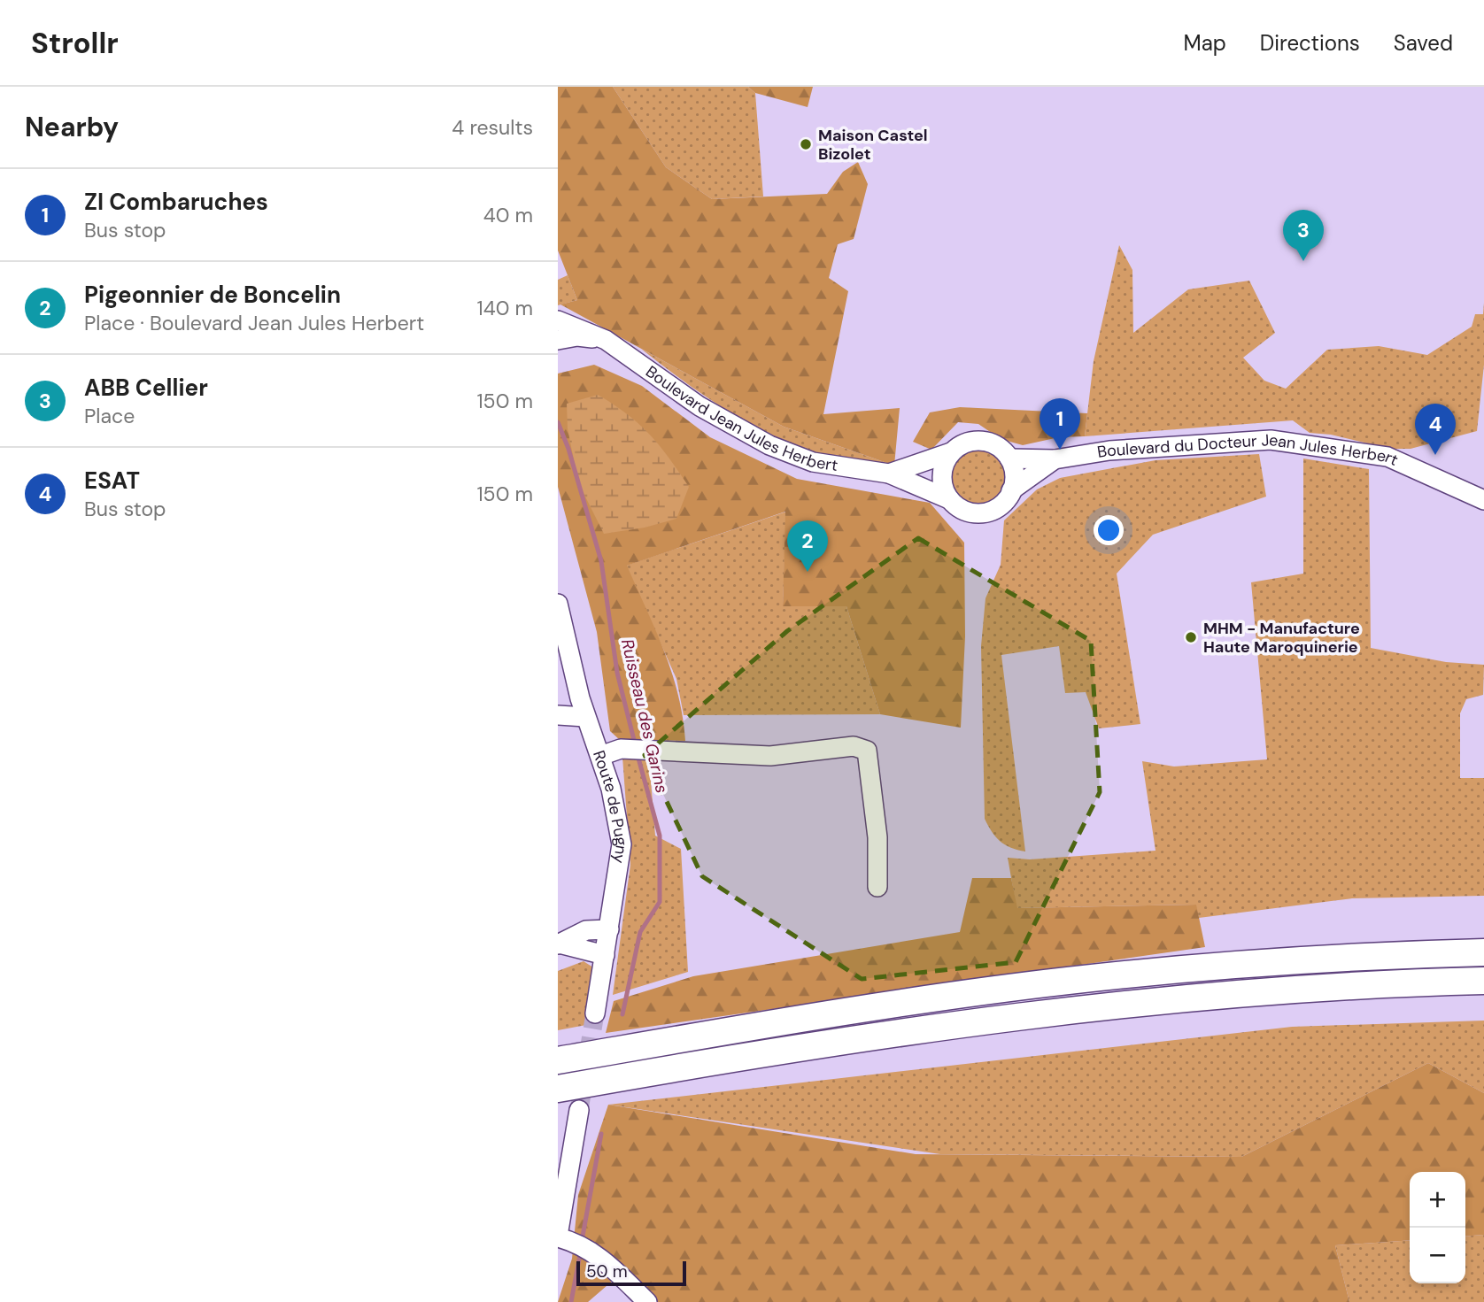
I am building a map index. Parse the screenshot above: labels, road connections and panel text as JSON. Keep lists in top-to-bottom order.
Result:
{
  "streets": {
    "street": ["Boulevard Jean Jules Herbert", "Boulevard du Docteur Jean Jules Herbert", "Route de Pugny"]
  },
  "crossings": [
    ["Boulevard Jean Jules Herbert", "Boulevard du Docteur Jean Jules Herbert"]
  ],
  "water": ["Ruisseau des Garins"],
  "places": ["Maison Castel Bizolet", "MHM - Manufacture Haute Maroquinerie"],
  "scale_bar": "50 m",
  "page": {
    "header": "Strollr",
    "nav": ["Map", "Directions", "Saved"],
    "heading": ["Nearby", "4 results"],
    "list": [
      {
        "mark": "1",
        "name": "ZI Combaruches",
        "note": "Bus stop",
        "value": "40 m"
      },
      {
        "mark": "2",
        "name": "Pigeonnier de Boncelin",
        "note": "Place · Boulevard Jean Jules Herbert",
        "value": "140 m"
      },
      {
        "mark": "3",
        "name": "ABB Cellier",
        "note": "Place",
        "value": "150 m"
      },
      {
        "mark": "4",
        "name": "ESAT",
        "note": "Bus stop",
        "value": "150 m"
      }
    ],
    "pins": [
      "3",
      "1",
      "4",
      "2"
    ],
    "map_buttons": ["+", "−"],
    "scale": "50 m"
  }
}
